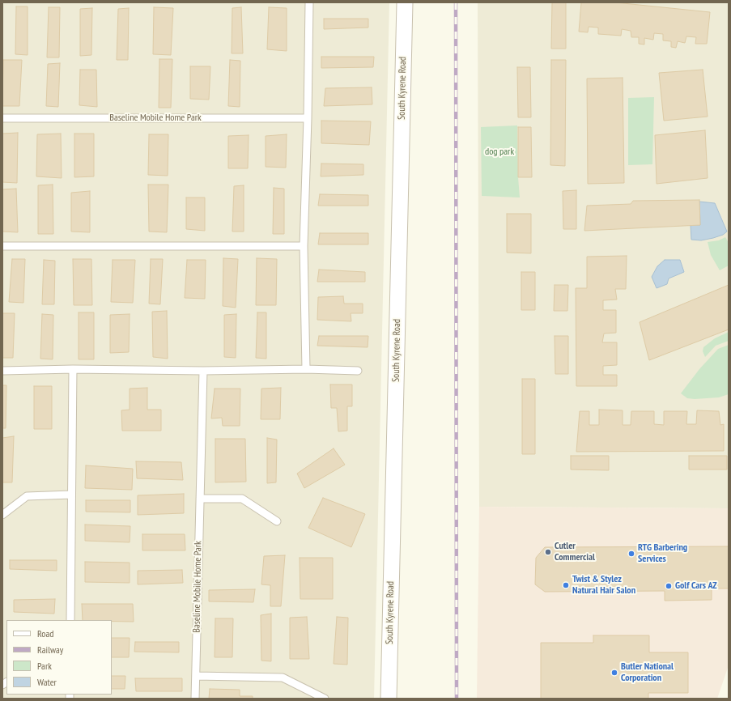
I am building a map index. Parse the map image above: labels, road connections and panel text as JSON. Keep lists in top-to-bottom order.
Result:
{
  "streets": {
    "street": ["South Kyrene Road"],
    "lane": ["Baseline Mobile Home Park"]
  },
  "parks": ["dog park"],
  "places": [
    "Cutler Commercial",
    "RTG Barbering Services",
    "Twist & Stylez Natural Hair Salon",
    "Golf Cars AZ",
    "Butler National Corporation"
  ],
  "legend": [
    "Road",
    "Railway",
    "Park",
    "Water"
  ]
}
